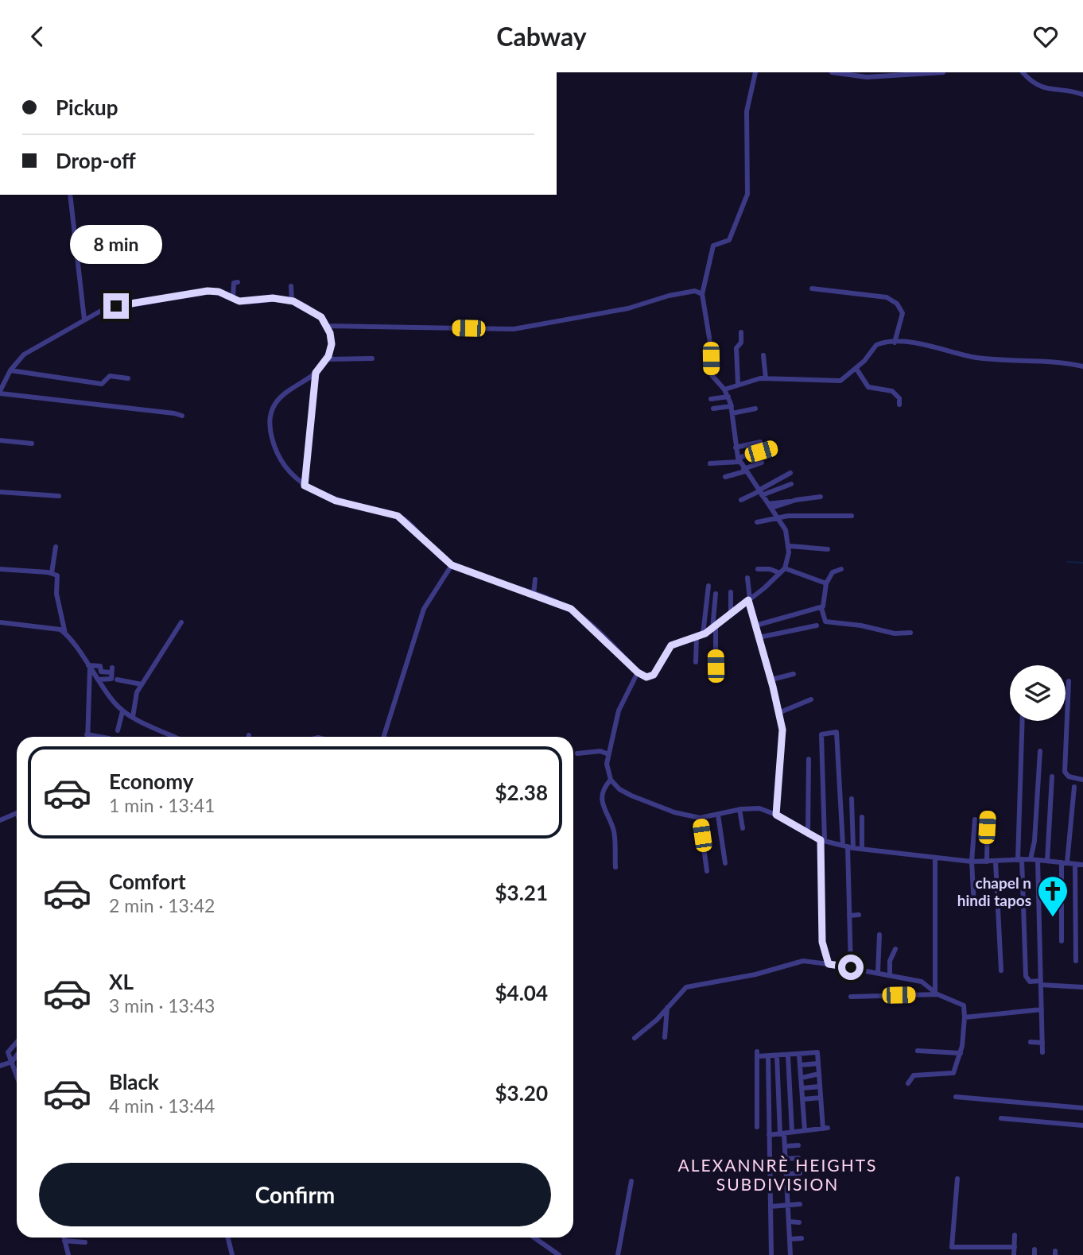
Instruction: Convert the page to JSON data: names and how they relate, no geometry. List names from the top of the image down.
{
  "districts": ["ALEXANNRÈ HEIGHTS SUBDIVISION"],
  "places": {
    "church": ["chapel n hindi tapos"]
  },
  "page": {
    "header": "Cabway",
    "banner": ["Pickup", "Drop-off"],
    "bubble": "8 min",
    "list": [
      {
        "name": "Economy",
        "note": "1 min · 13:41",
        "value": "$2.38"
      },
      {
        "name": "Comfort",
        "note": "2 min · 13:42",
        "value": "$3.21"
      },
      {
        "name": "XL",
        "note": "3 min · 13:43",
        "value": "$4.04"
      },
      {
        "name": "Black",
        "note": "4 min · 13:44",
        "value": "$3.20"
      }
    ],
    "buttons": "Confirm"
  }
}
